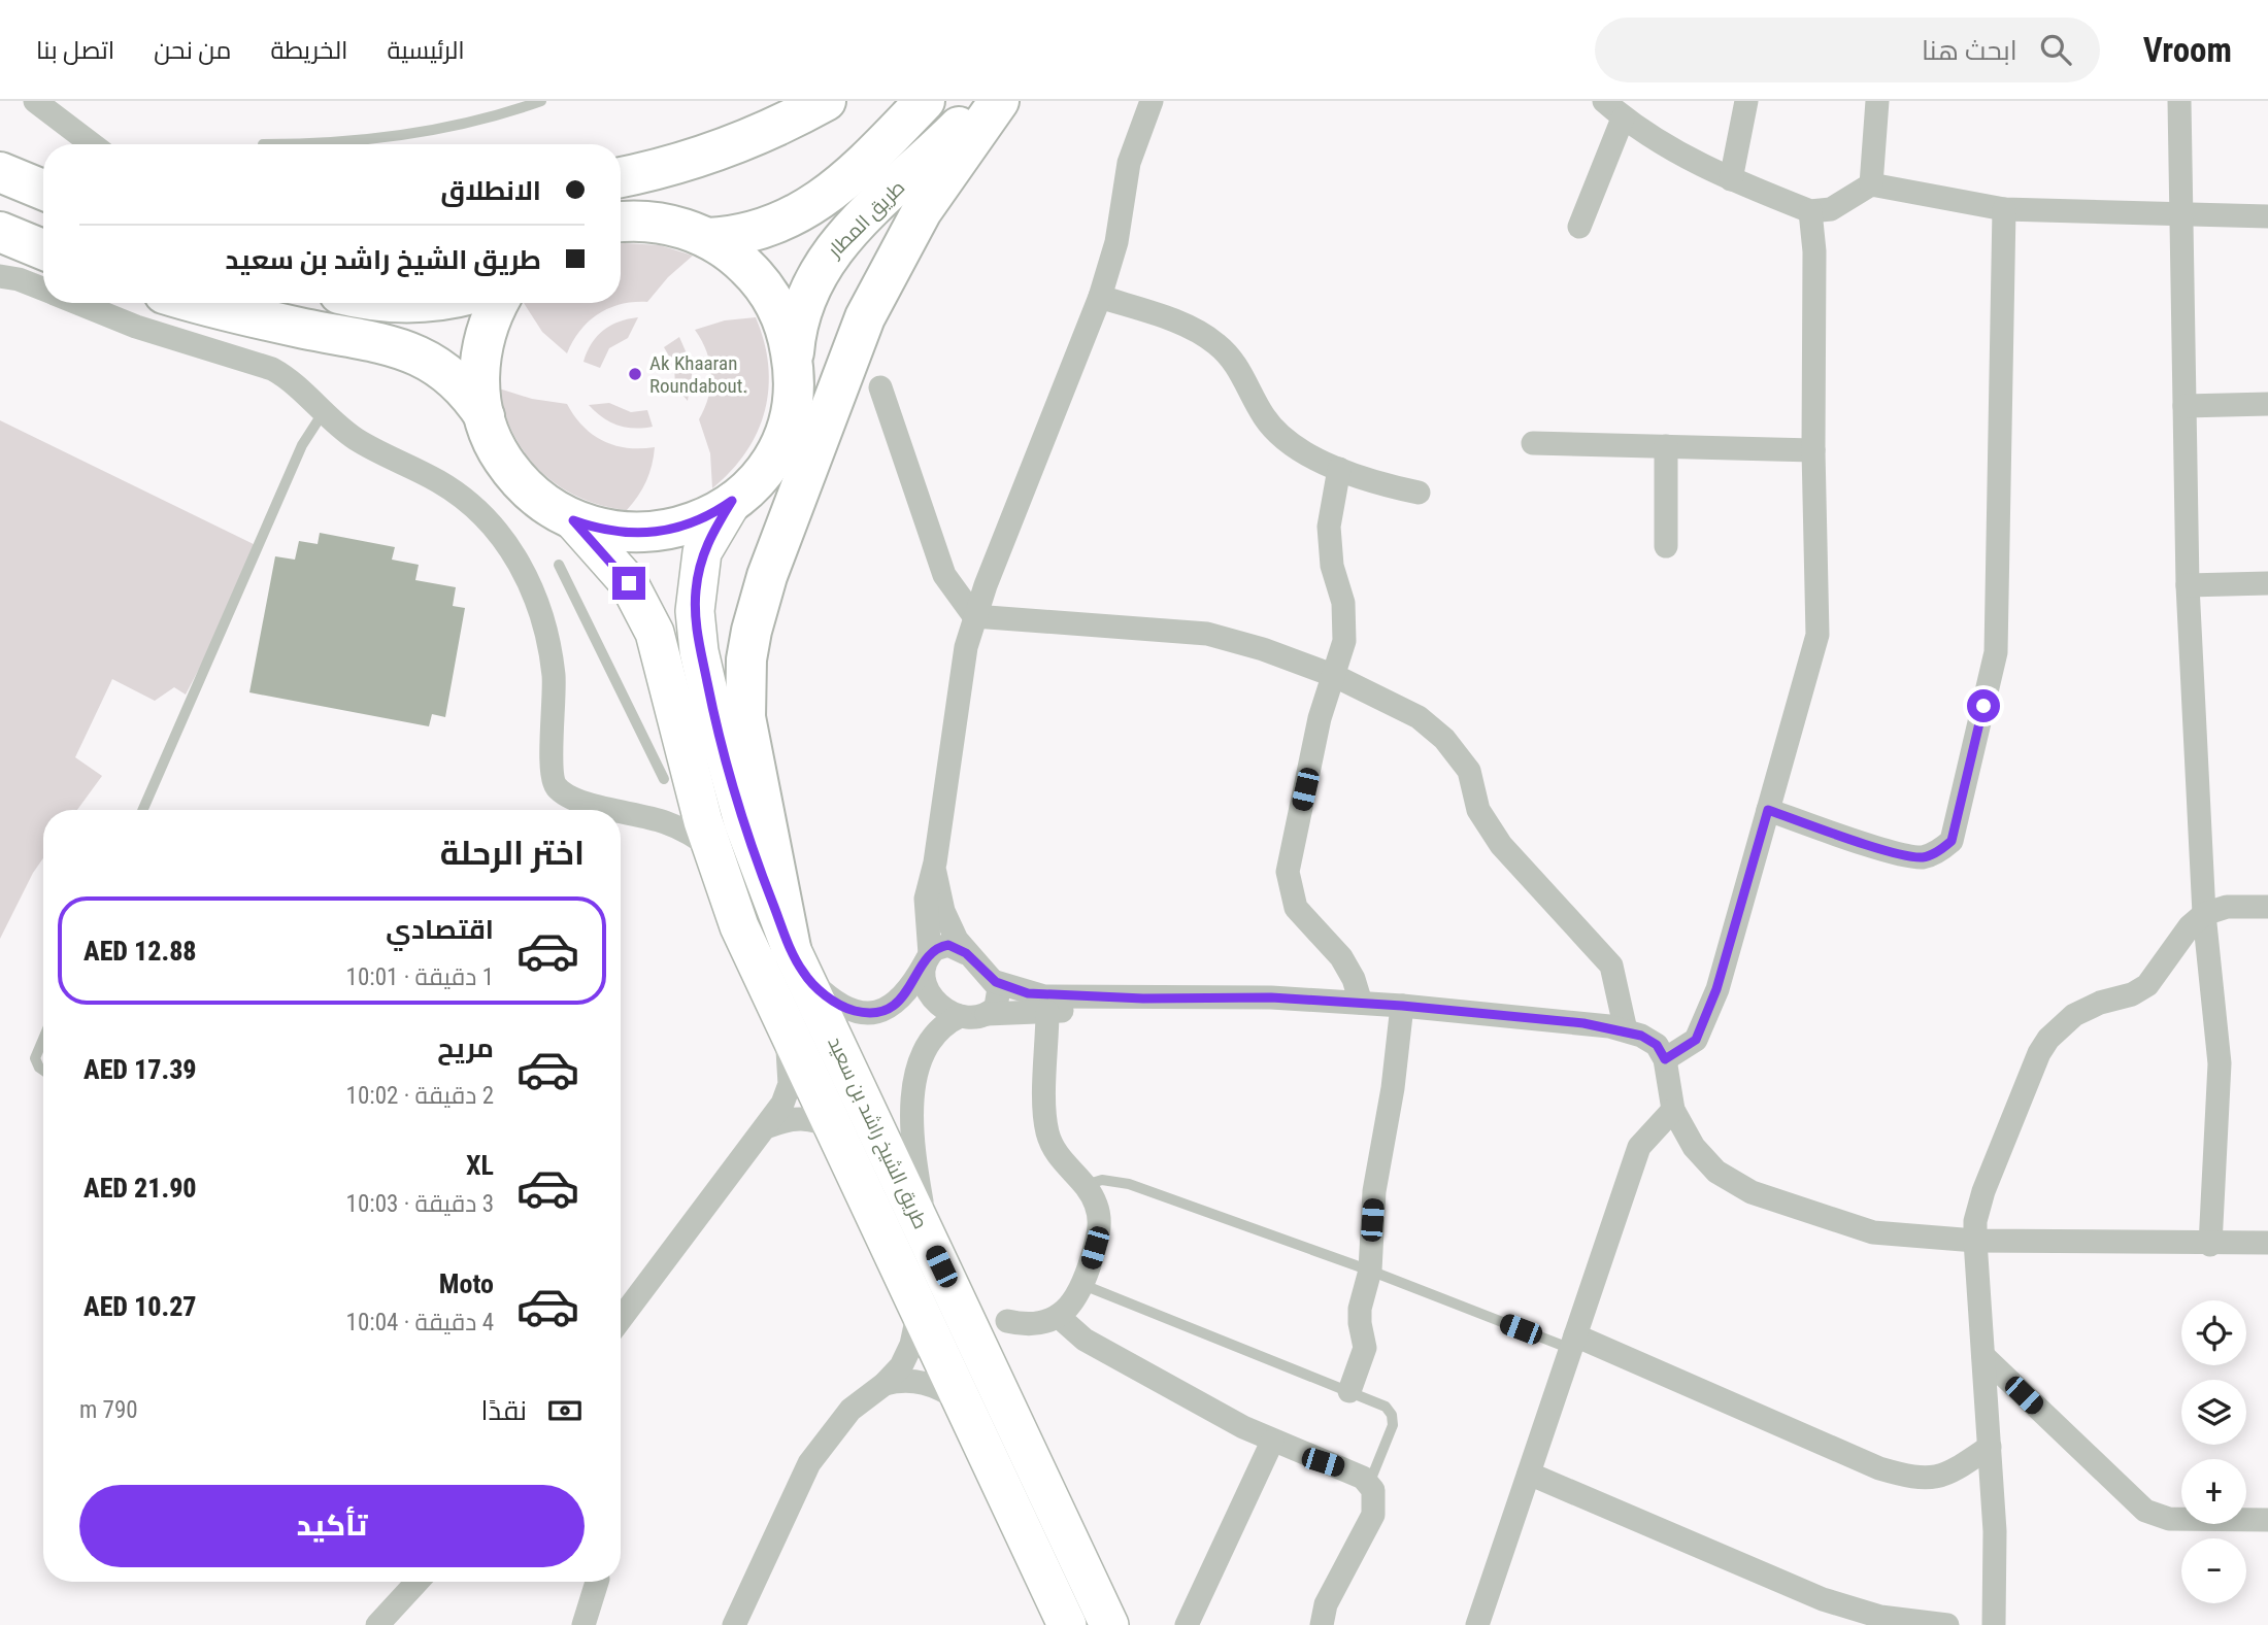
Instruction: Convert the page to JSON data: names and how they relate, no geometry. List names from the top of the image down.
{
  "streets": {
    "highway": ["طريق المطار"],
    "main road": ["طريق الشيخ راشد بن سعيد"]
  },
  "places": ["Ak Khaaran Roundabout."],
  "page": {
    "header": "Vroom",
    "search": "ابحث هنا",
    "nav": [
      "الرئيسية",
      "الخريطة",
      "من نحن",
      "اتصل بنا"
    ],
    "banner": ["الانطلاق", "طريق الشيخ راشد بن سعيد"],
    "heading": "اختر الرحلة",
    "list": [
      {
        "name": "اقتصادي",
        "note": "1 دقيقة · 10:01",
        "value": "AED 12.88"
      },
      {
        "name": "مريح",
        "note": "2 دقيقة · 10:02",
        "value": "AED 17.39"
      },
      {
        "name": "XL",
        "note": "3 دقيقة · 10:03",
        "value": "AED 21.90"
      },
      {
        "name": "Moto",
        "note": "4 دقيقة · 10:04",
        "value": "AED 10.27"
      }
    ],
    "map_buttons": ["+", "−"],
    "pay": ["نقدًا", "790 m"],
    "buttons": "تأكيد"
  }
}
